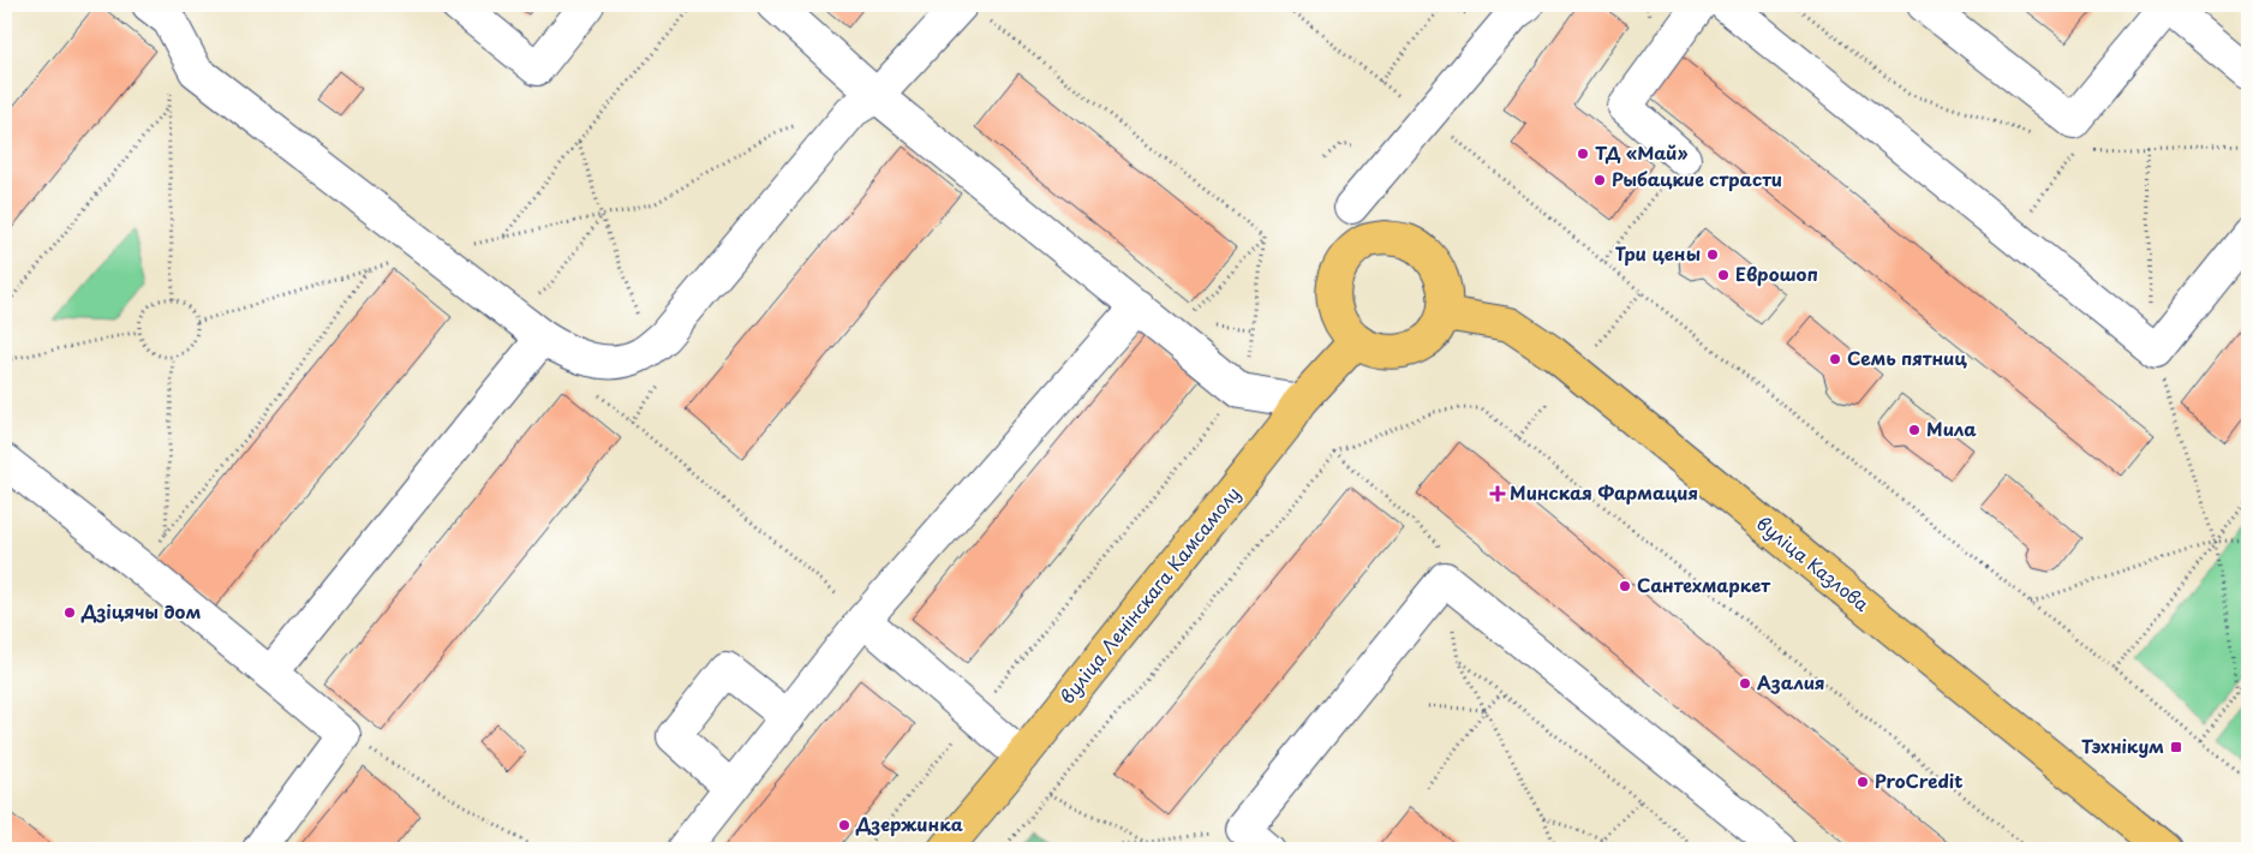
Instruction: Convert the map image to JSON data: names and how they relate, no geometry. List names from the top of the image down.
{
  "streets": {
    "main road": ["вуліца Казлова", "вуліца Ленінскага Камсамолу"]
  },
  "crossings": [
    ["вуліца Казлова", "вуліца Ленінскага Камсамолу"]
  ],
  "places": {
    "other": [
      "ТД «Май»",
      "Рыбацкие страсти",
      "Три цены",
      "Еврошоп",
      "Семь пятниц",
      "Мила",
      "Сантехмаркет",
      "Дзіцячы дом",
      "Азалия",
      "ProCredit",
      "Дзержинка"
    ],
    "health": ["Минская Фармация"],
    "transit": ["Тэхнікум"]
  }
}
